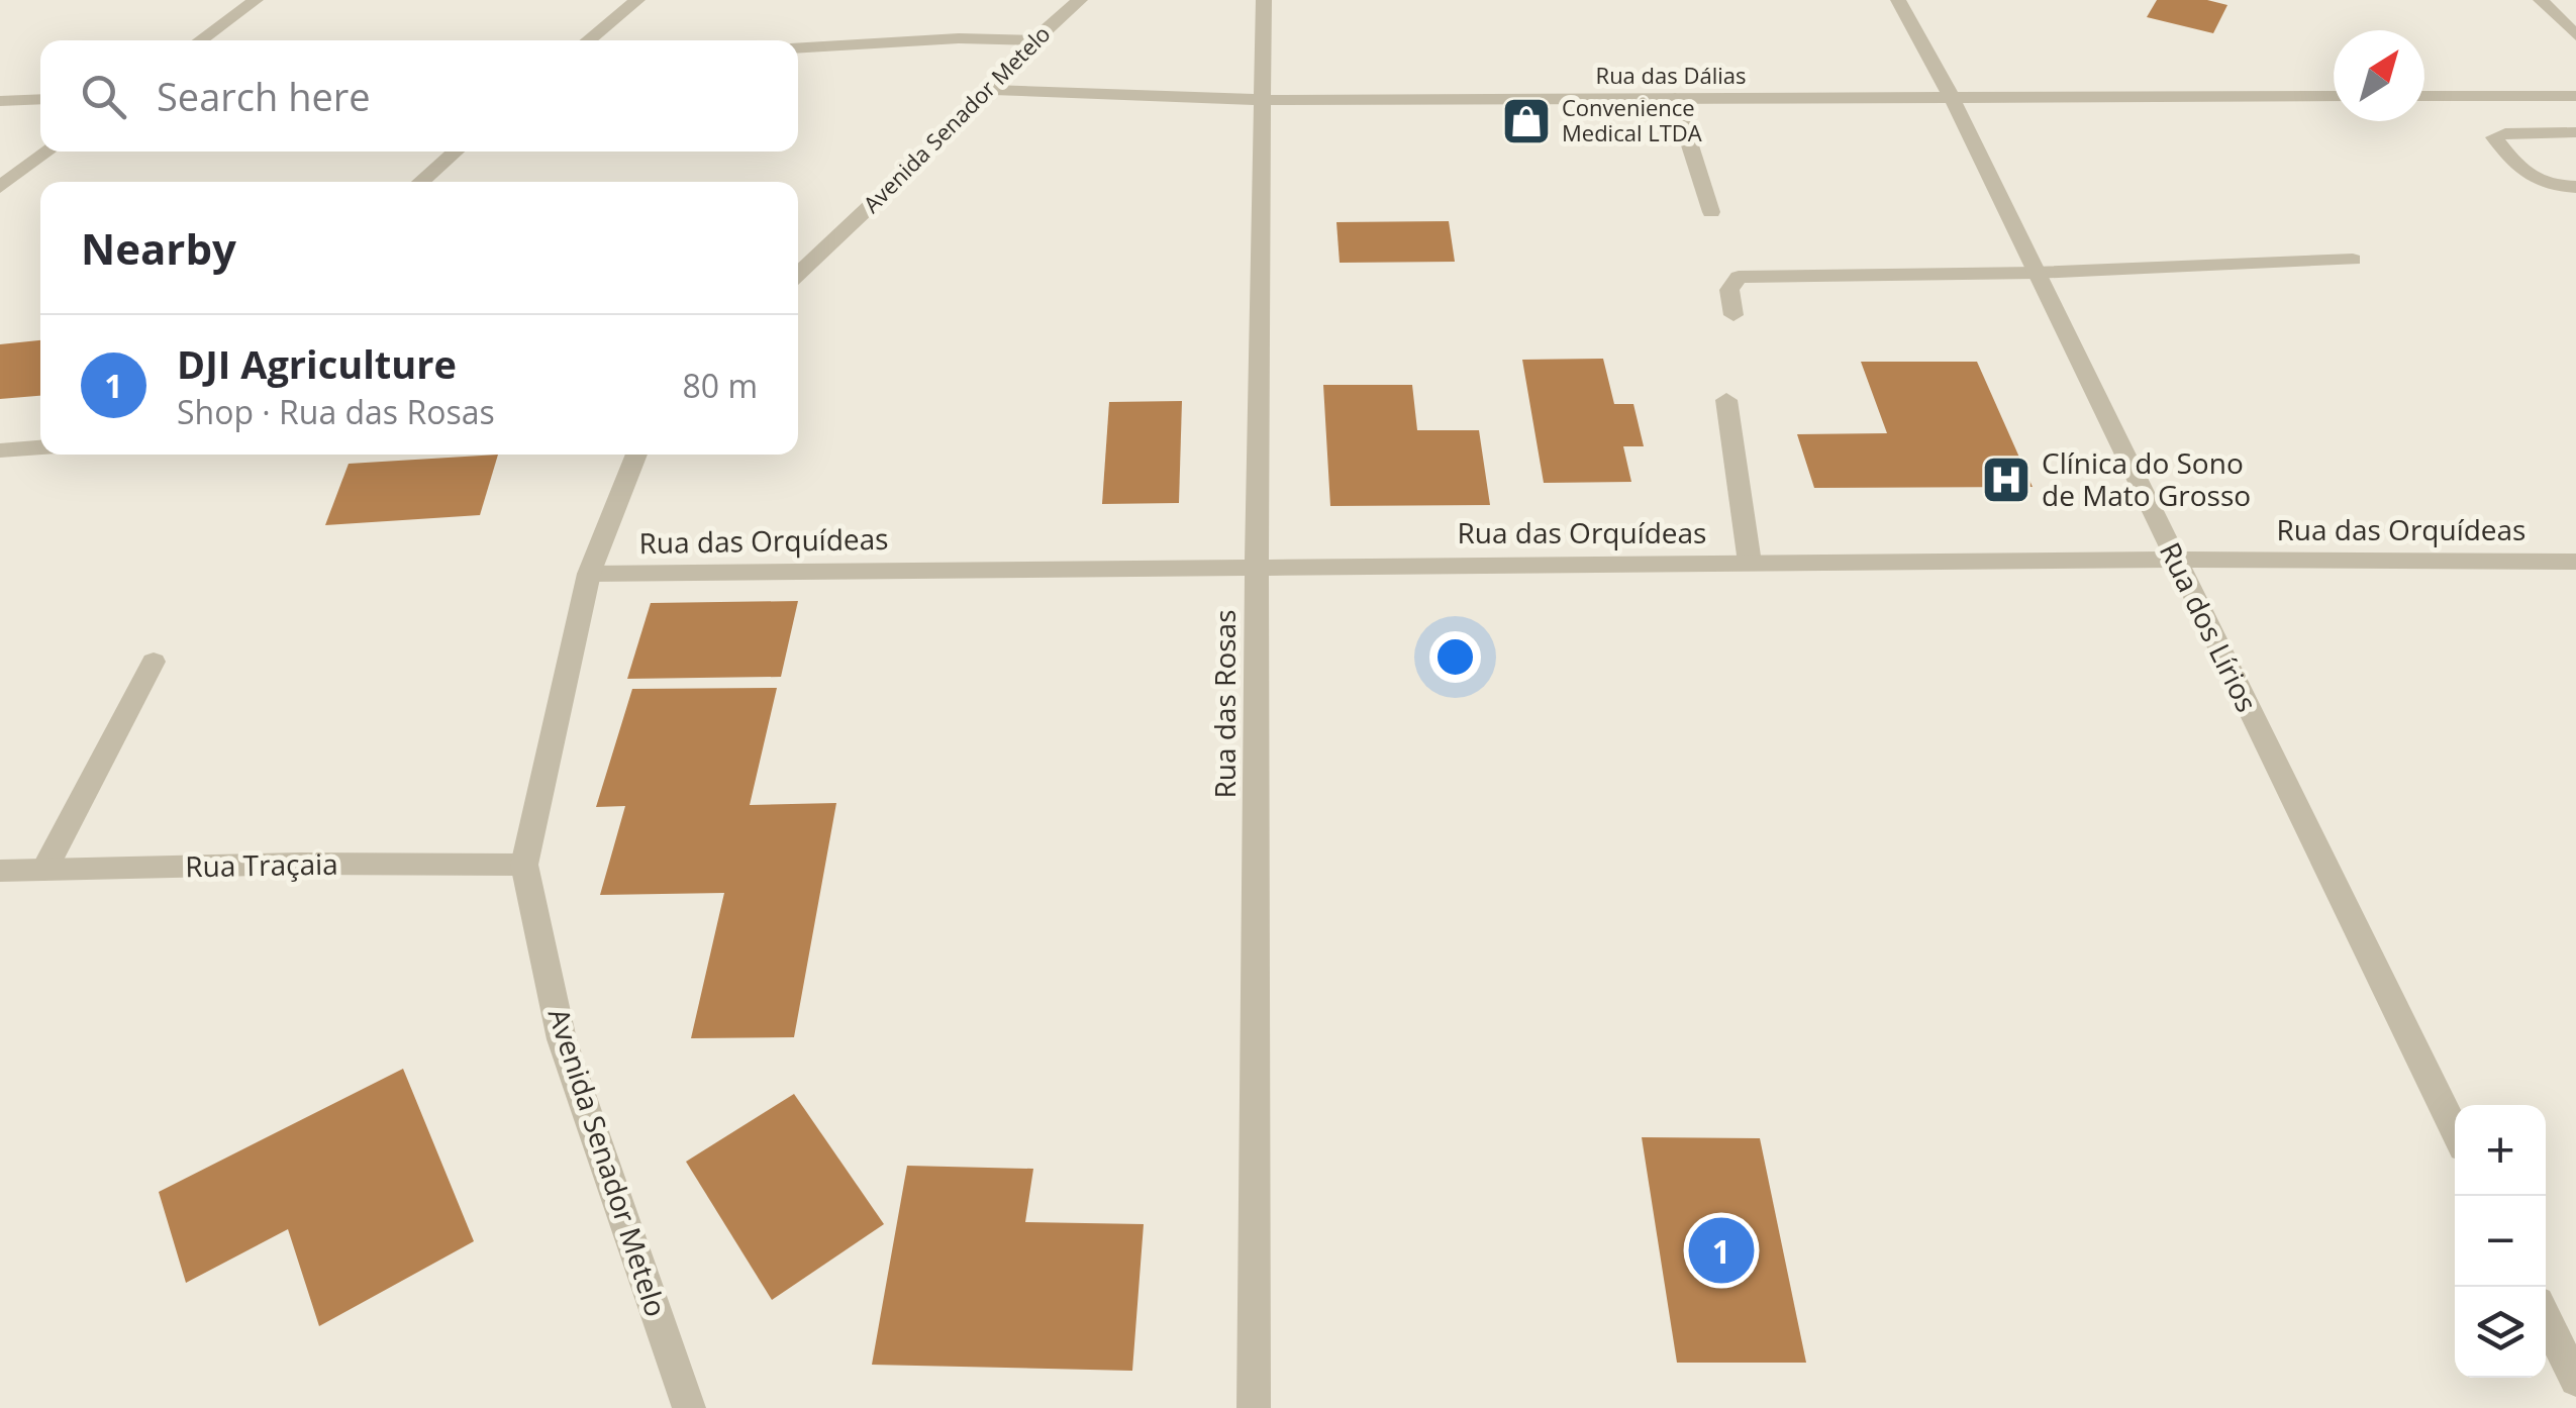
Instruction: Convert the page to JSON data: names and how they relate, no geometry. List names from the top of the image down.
{
  "streets": {
    "street": [
      "Rua das Dálias",
      "Avenida Senador Metelo",
      "Rua das Orquídeas",
      "Rua dos Lírios",
      "Rua das Rosas",
      "Rua Traçaia"
    ]
  },
  "crossings": [
    ["Rua das Dálias", "Avenida Senador Metelo"],
    ["Rua das Dálias", "Rua dos Lírios"],
    ["Rua das Dálias", "Rua das Rosas"],
    ["Avenida Senador Metelo", "Rua das Orquídeas"],
    ["Avenida Senador Metelo", "Rua Traçaia"],
    ["Rua das Orquídeas", "Rua dos Lírios"],
    ["Rua das Orquídeas", "Rua das Rosas"]
  ],
  "places": {
    "shop": ["Convenience Medical LTDA"],
    "hospital": ["Clínica do Sono de Mato Grosso"]
  },
  "north": "top right",
  "page": {
    "search": "Search here",
    "heading": "Nearby",
    "list": [
      {
        "mark": "1",
        "name": "DJI Agriculture",
        "note": "Shop · Rua das Rosas",
        "value": "80 m"
      }
    ],
    "map_buttons": ["+", "−"],
    "pins": "1"
  }
}
